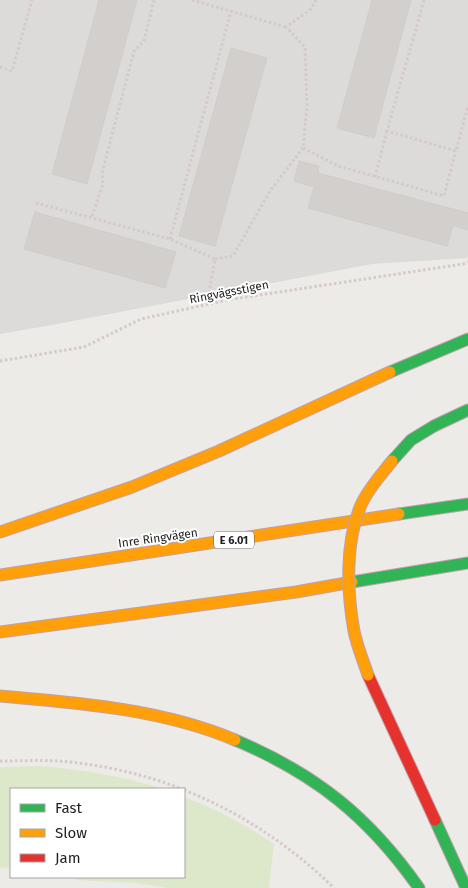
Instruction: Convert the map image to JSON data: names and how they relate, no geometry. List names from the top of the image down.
{
  "streets": {
    "highway": ["Inre Ringvägen", "E 6.01"],
    "path": ["Ringvägsstigen"]
  },
  "legend": ["Fast", "Slow", "Jam"]
}
